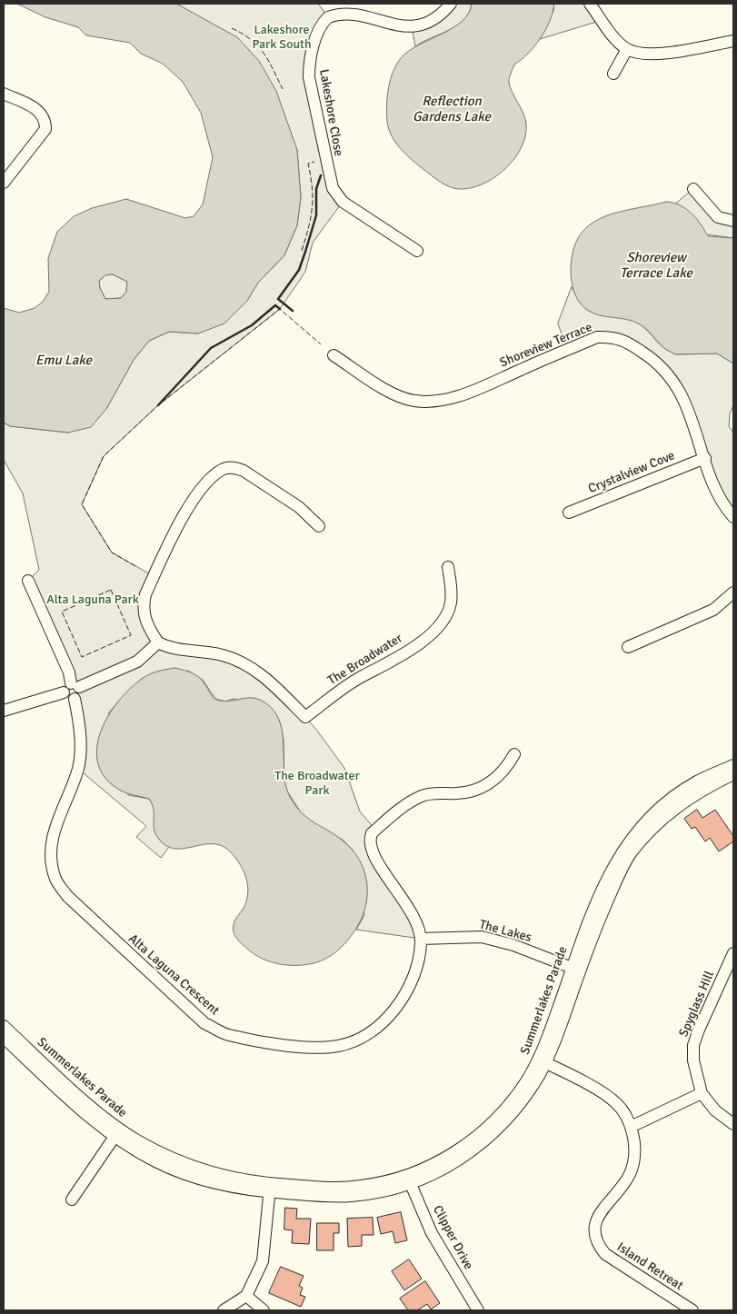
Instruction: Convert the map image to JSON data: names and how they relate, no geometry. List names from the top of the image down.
{
  "streets": {
    "street": [
      "Lakeshore Close",
      "Shoreview Terrace",
      "Crystalview Cove",
      "The Broadwater",
      "The Lakes",
      "Alta Laguna Crescent",
      "Summerlakes Parade",
      "Spyglass Hill",
      "Clipper Drive",
      "Island Retreat"
    ]
  },
  "crossings": [
    ["Shoreview Terrace", "Crystalview Cove"],
    ["The Lakes", "Alta Laguna Crescent"],
    ["The Lakes", "Summerlakes Parade"],
    ["Summerlakes Parade", "Clipper Drive"],
    ["Summerlakes Parade", "Island Retreat"]
  ],
  "water": ["Reflection Gardens Lake", "Shoreview Terrace Lake", "Emu Lake"],
  "parks": ["Lakeshore Park South", "Alta Laguna Park", "The Broadwater Park"]
}
